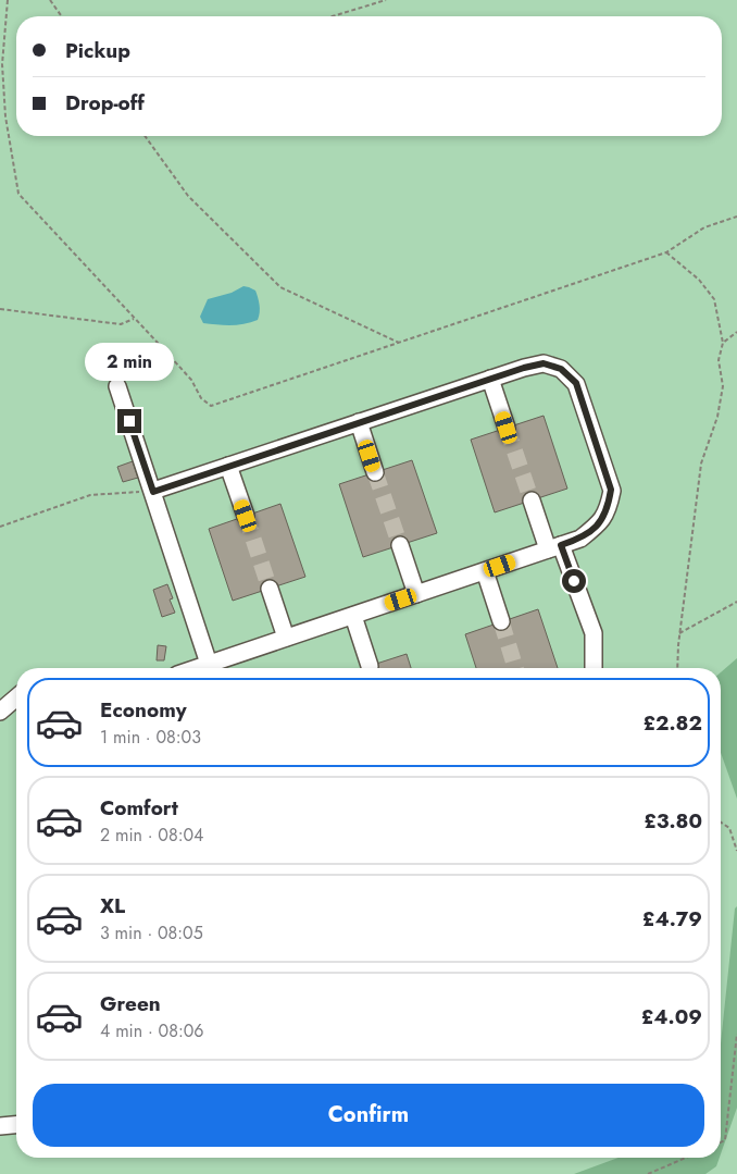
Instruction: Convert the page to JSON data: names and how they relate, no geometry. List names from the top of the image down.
{
  "page": {
    "banner": ["Pickup", "Drop-off"],
    "bubble": "2 min",
    "list": [
      {
        "name": "Economy",
        "note": "1 min · 08:03",
        "value": "£2.82"
      },
      {
        "name": "Comfort",
        "note": "2 min · 08:04",
        "value": "£3.80"
      },
      {
        "name": "XL",
        "note": "3 min · 08:05",
        "value": "£4.79"
      },
      {
        "name": "Green",
        "note": "4 min · 08:06",
        "value": "£4.09"
      }
    ],
    "buttons": "Confirm"
  }
}
